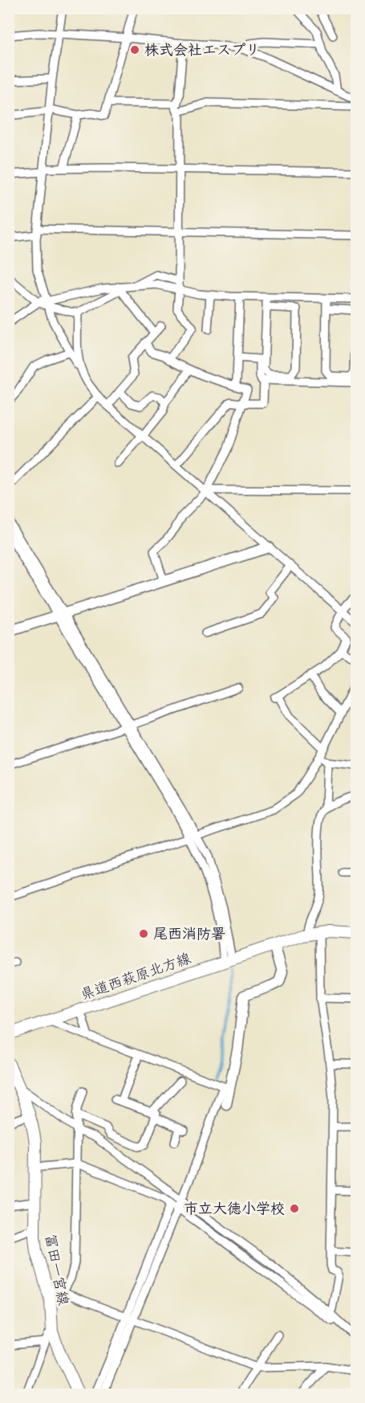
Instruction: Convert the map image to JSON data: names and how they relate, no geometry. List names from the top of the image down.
{
  "streets": {
    "main road": ["県道西萩原北方線", "冨田一宮線"]
  },
  "places": ["株式会社エスプリ", "尾西消防署", "市立大徳小学校"]
}
